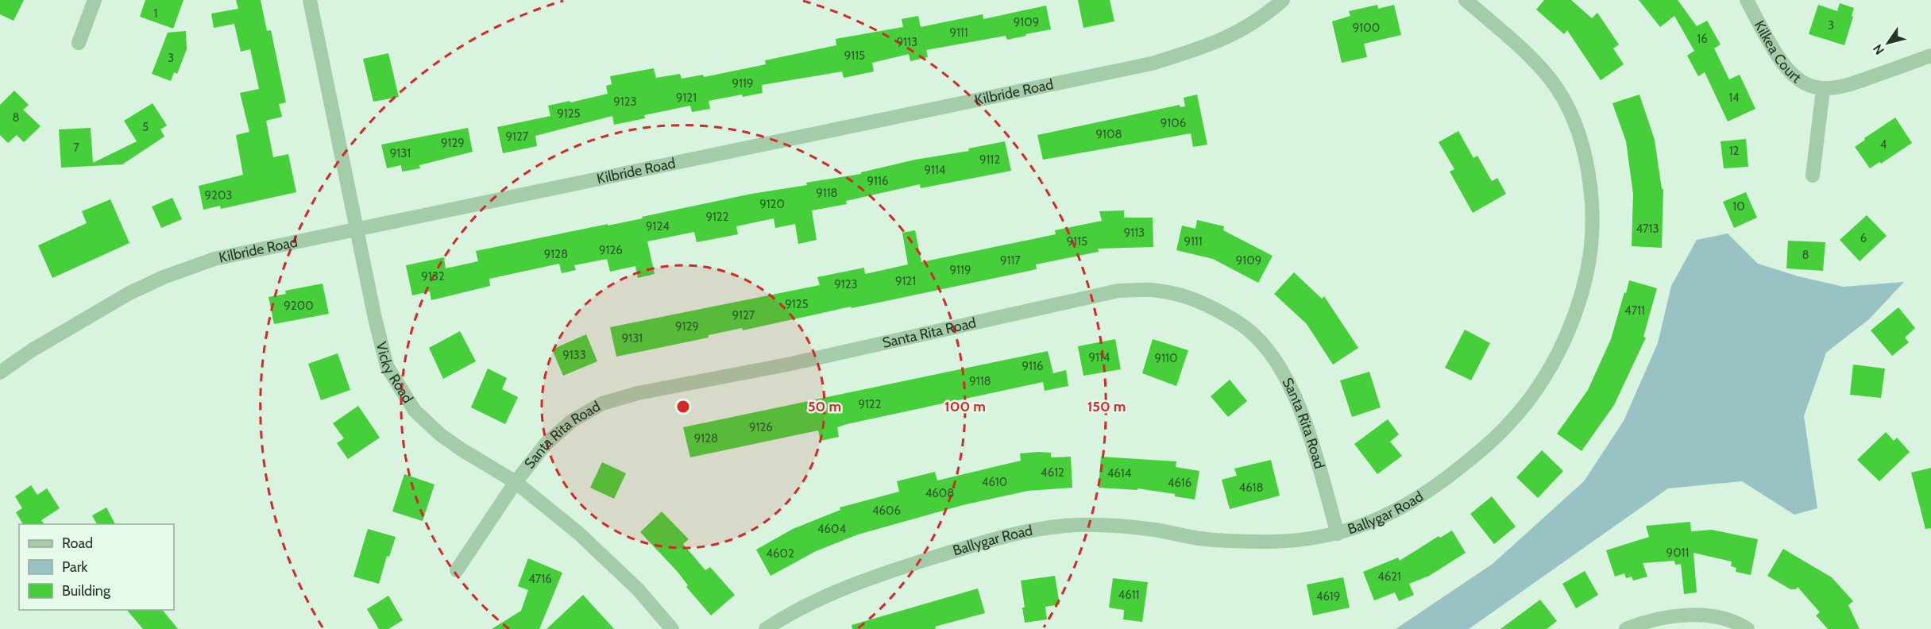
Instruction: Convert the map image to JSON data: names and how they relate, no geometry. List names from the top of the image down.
{
  "streets": {
    "street": [
      "Kilkea Court",
      "Kilbride Road",
      "Santa Rita Road",
      "Vicky Road",
      "Ballygar Road"
    ]
  },
  "crossings": [
    ["Kilbride Road", "Vicky Road"],
    ["Santa Rita Road", "Vicky Road"],
    ["Santa Rita Road", "Ballygar Road"]
  ],
  "house_numbers": [
    "1",
    "9109",
    "3",
    "9100",
    "9111",
    "16",
    "9113",
    "9115",
    "3",
    "9119",
    "9121",
    "14",
    "9123",
    "9125",
    "8",
    "9106",
    "5",
    "9108",
    "9127",
    "9129",
    "4",
    "7",
    "12",
    "9131",
    "9112",
    "9114",
    "9116",
    "9118",
    "9203",
    "9120",
    "10",
    "9122",
    "9124",
    "4713",
    "9113",
    "6",
    "9115",
    "9111",
    "9126",
    "9128",
    "8",
    "9117",
    "9109",
    "9119",
    "9132",
    "9121",
    "9123",
    "9125",
    "9200",
    "4711",
    "9127",
    "9129",
    "9131",
    "9133",
    "9114",
    "9110",
    "9116",
    "9118",
    "9122",
    "9126",
    "9128",
    "4612",
    "4614",
    "4610",
    "4616",
    "4618",
    "4608",
    "4606",
    "4604",
    "9011",
    "4602",
    "4621",
    "4716",
    "4611",
    "4619"
  ],
  "legend": ["Road", "Park", "Building"],
  "north": "bottom left",
  "rings": ["50 m", "100 m", "150 m"]
}
